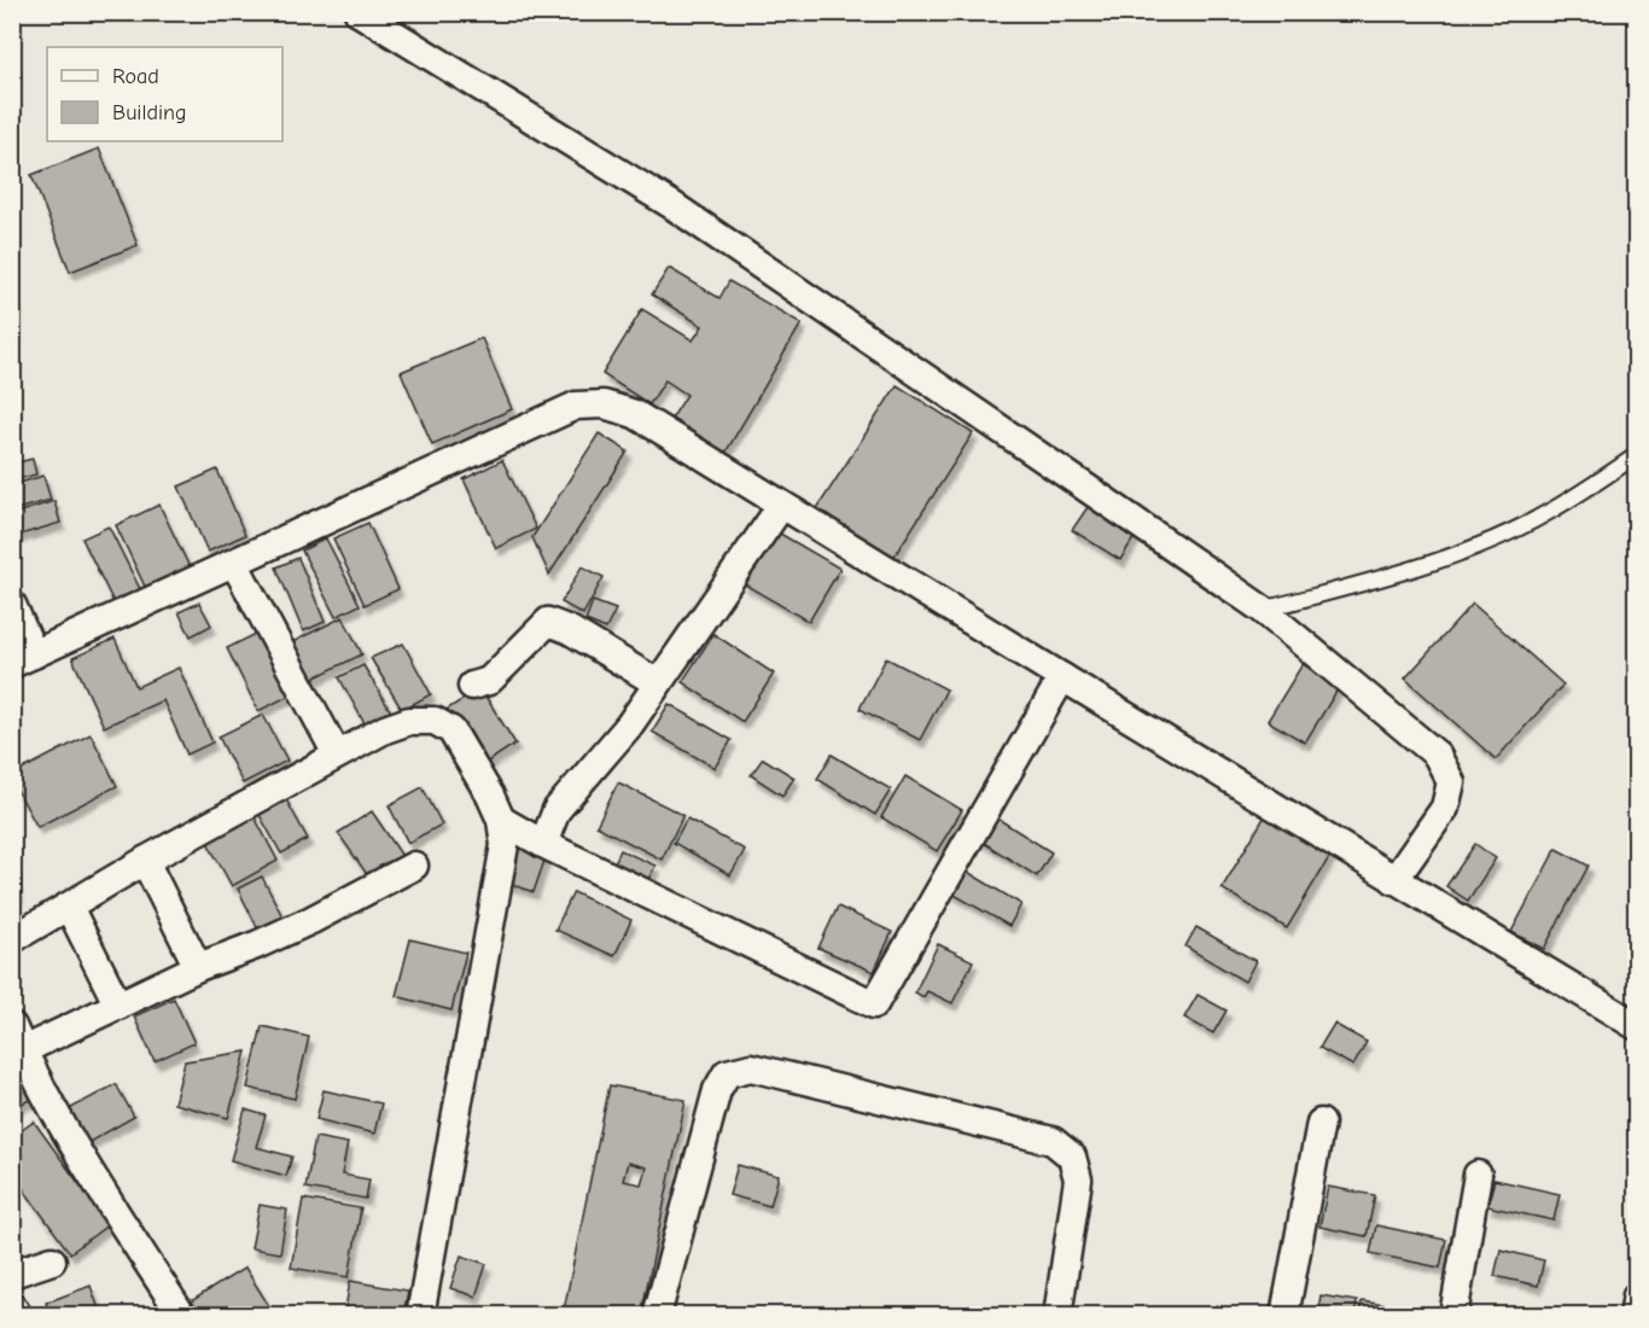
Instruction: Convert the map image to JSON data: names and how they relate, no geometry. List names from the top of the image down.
{
  "legend": ["Road", "Building"]
}
